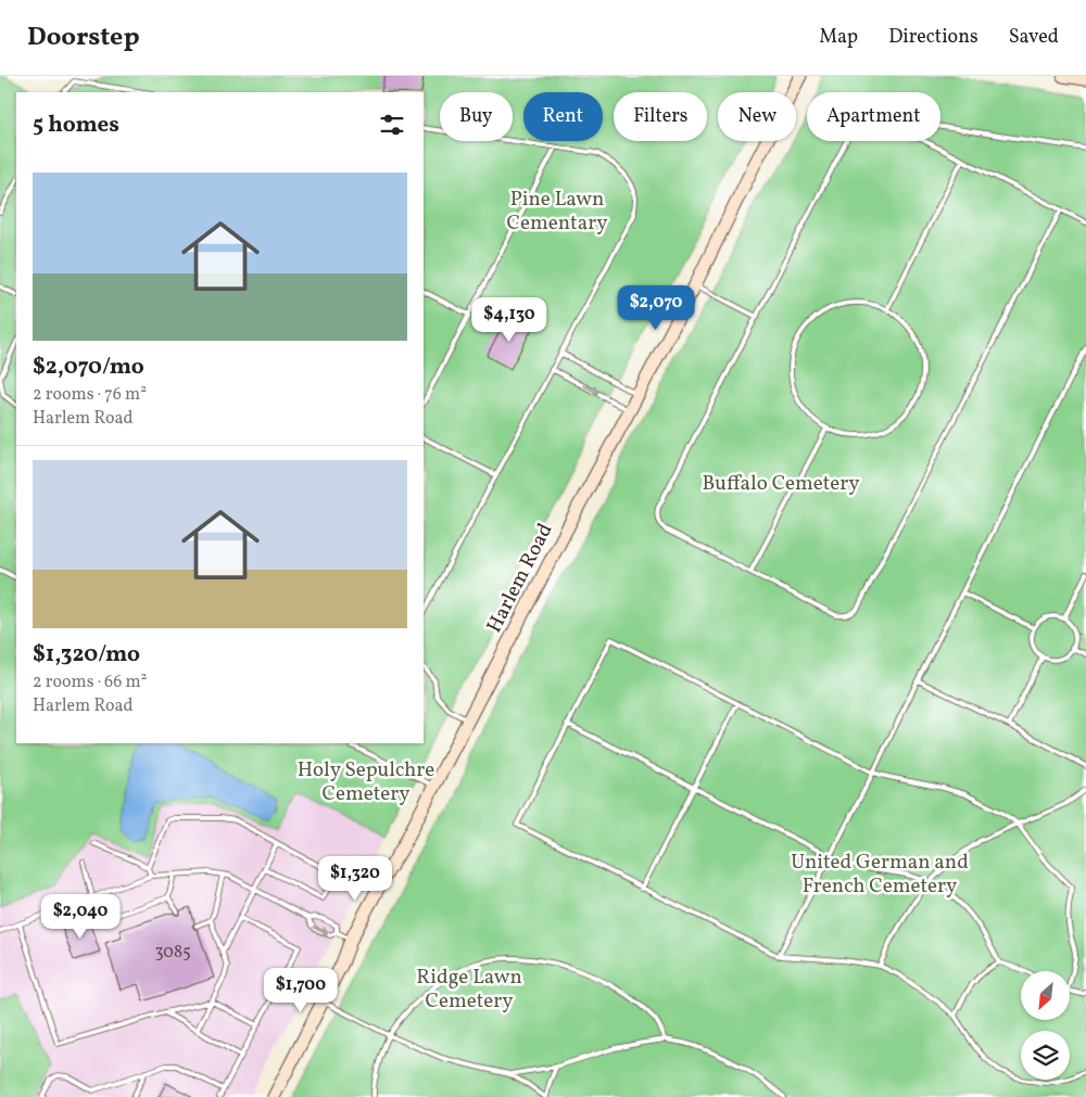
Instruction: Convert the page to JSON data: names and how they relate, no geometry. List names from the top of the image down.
{
  "streets": {
    "main road": ["Harlem Road"]
  },
  "parks": [
    "Pine Lawn Cementary",
    "Buffalo Cemetery",
    "Holy Sepulchre Cemetery",
    "United German and French Cemetery",
    "Ridge Lawn Cemetery"
  ],
  "house_numbers": ["3085"],
  "north": "bottom left",
  "page": {
    "header": "Doorstep",
    "nav": ["Map", "Directions", "Saved"],
    "chip": [
      "Buy",
      "Rent",
      "Filters",
      "New",
      "Apartment"
    ],
    "heading": "5 homes",
    "list": [
      {
        "name": "$2,070/mo",
        "note": "2 rooms · 76 m² · Harlem Road"
      },
      {
        "name": "$1,320/mo",
        "note": "2 rooms · 66 m² · Harlem Road"
      }
    ],
    "price": [
      "$2,070",
      "$4,130",
      "$1,320",
      "$2,040",
      "$1,700"
    ]
  }
}
